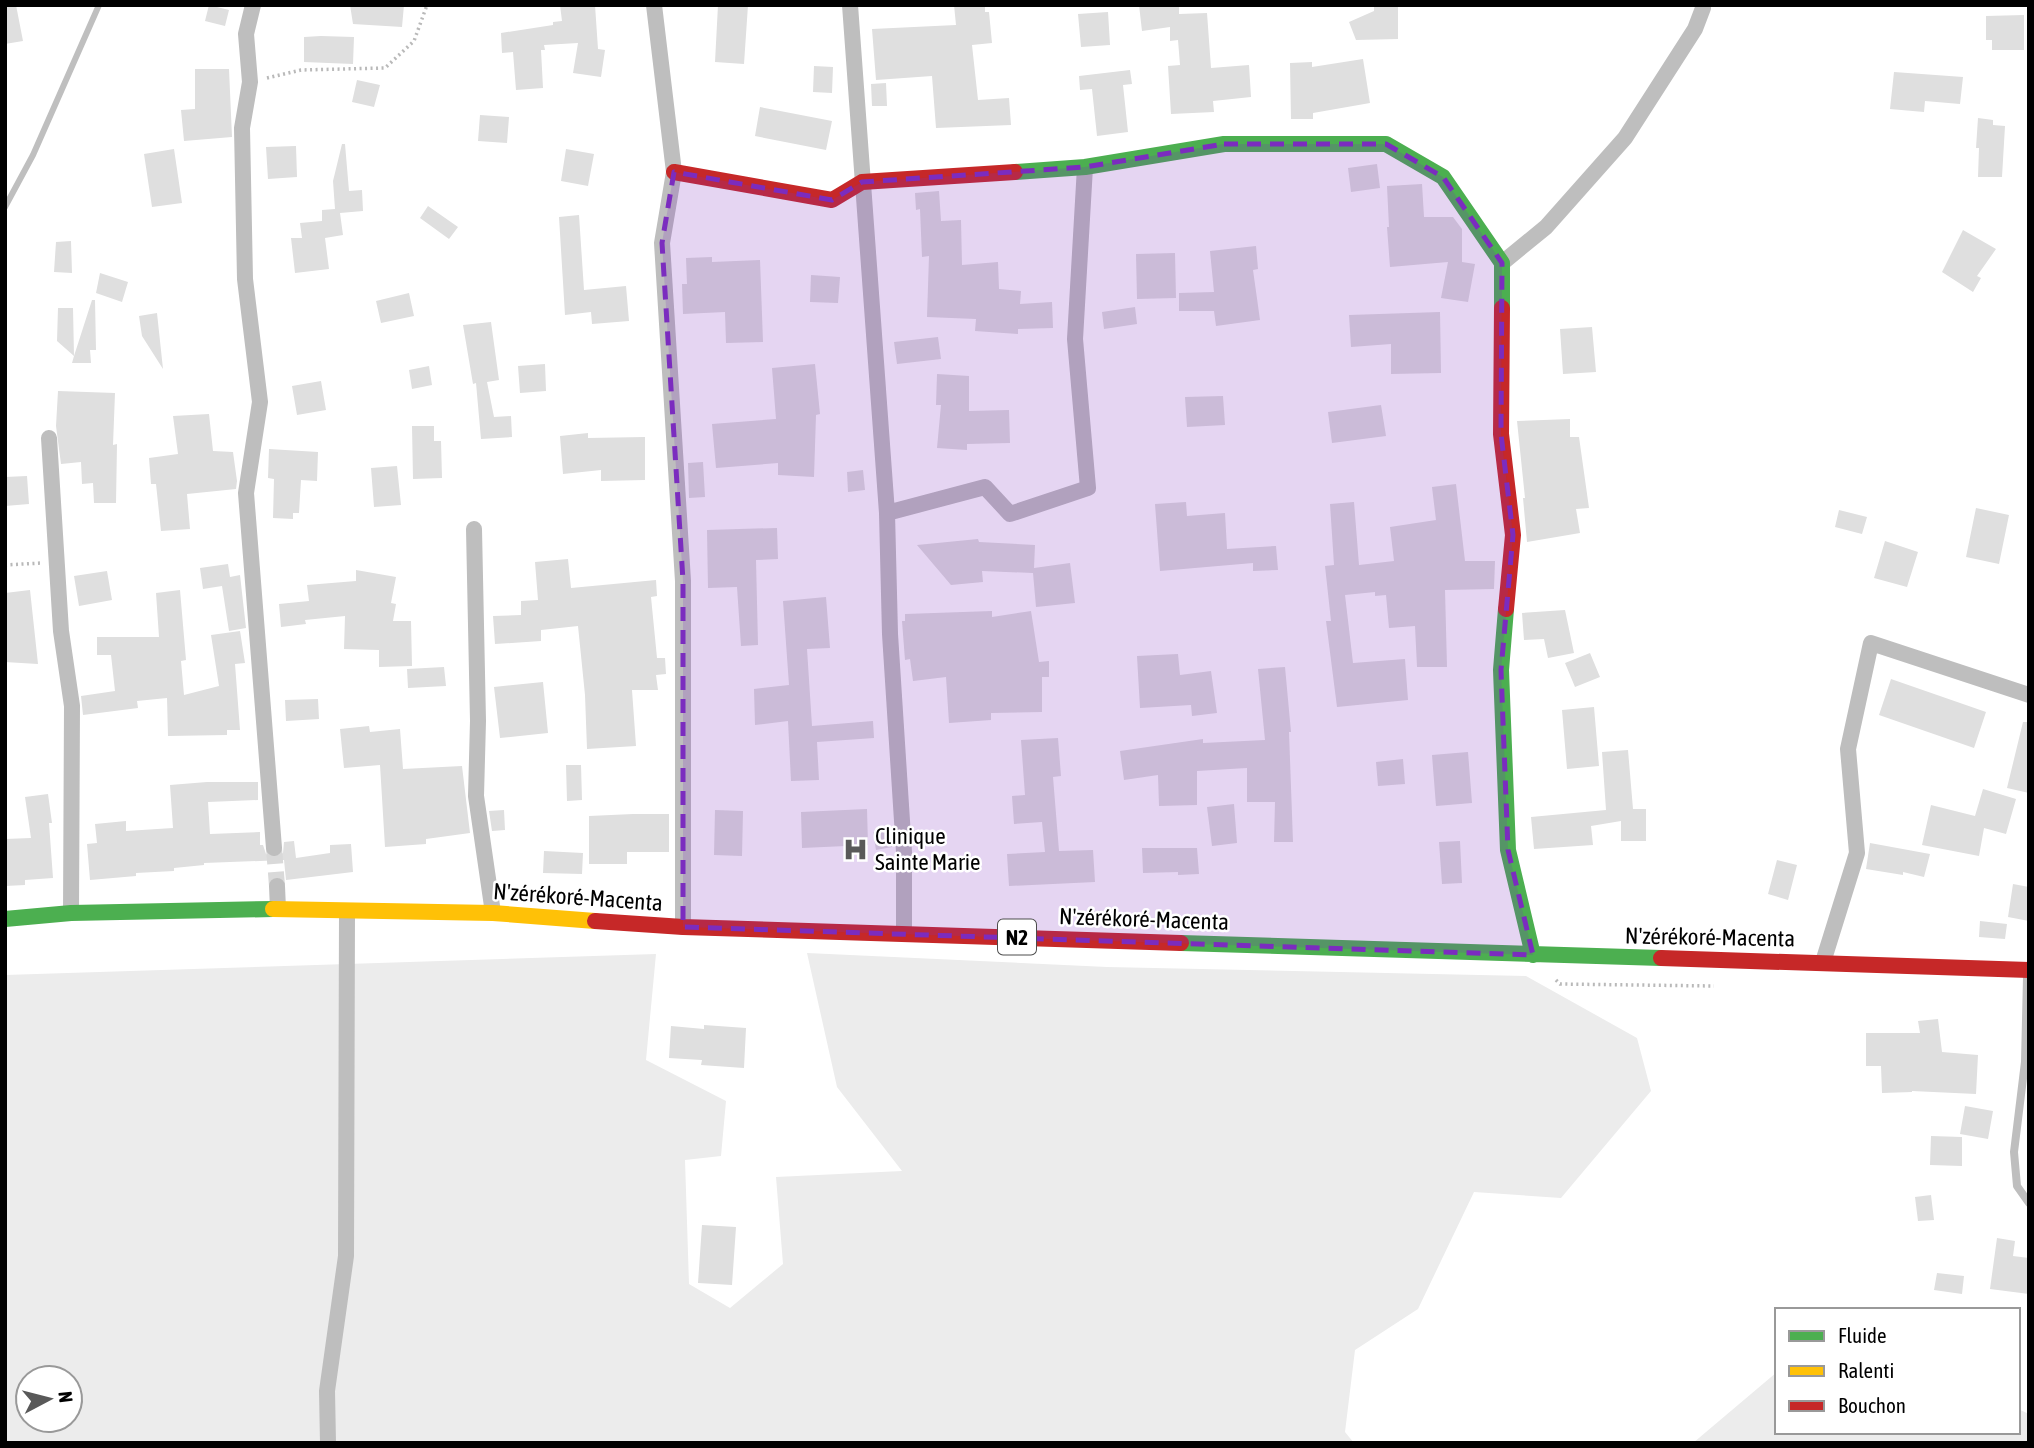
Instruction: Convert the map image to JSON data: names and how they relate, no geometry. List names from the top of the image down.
{
  "streets": {
    "main road": ["N'zérékoré-Macenta", "N2"]
  },
  "places": {
    "hospital": ["Clinique Sainte Marie"]
  },
  "legend": ["Fluide", "Ralenti", "Bouchon"],
  "north": "right"
}
